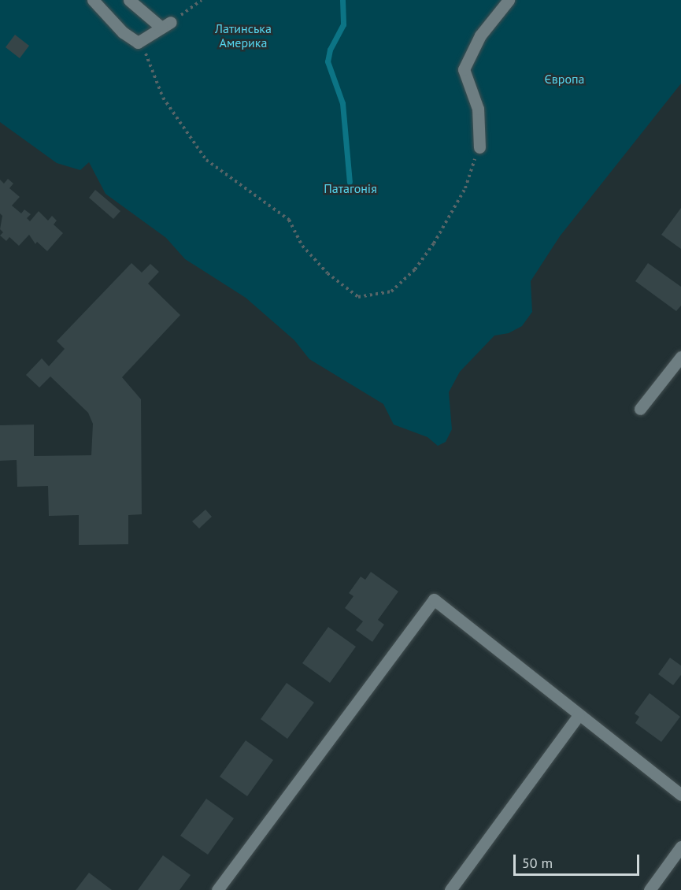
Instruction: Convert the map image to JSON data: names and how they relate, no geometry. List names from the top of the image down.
{
  "parks": ["Латинська Америка", "Європа", "Патагонія"],
  "scale_bar": "50 m"
}
